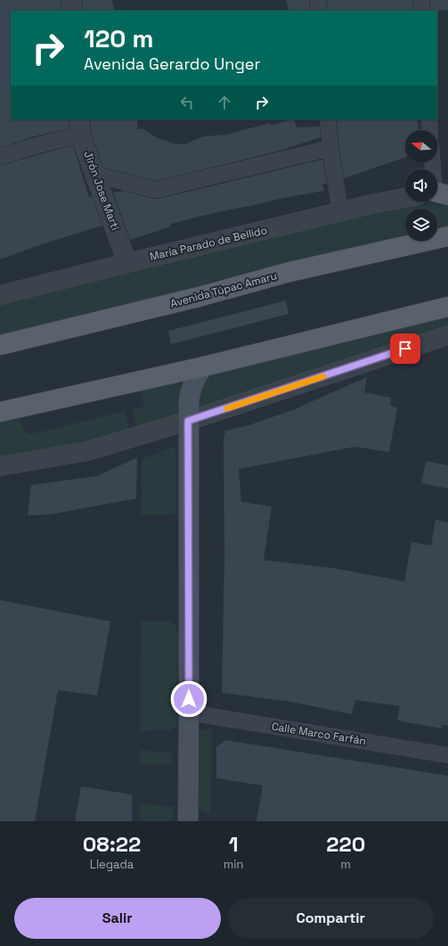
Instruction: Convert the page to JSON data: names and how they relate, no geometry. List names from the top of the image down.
{
  "streets": {
    "main road": ["Avenida Túpac Amaru"],
    "street": ["Jirón Jose Marti", "María Parado de Bellido", "Calle Marco Farfán"]
  },
  "crossings": [
    ["Jirón Jose Marti", "María Parado de Bellido"]
  ],
  "north": "left",
  "page": {
    "turn": ["120 m", "Avenida Gerardo Unger"],
    "eta": [
      "08:22",
      "Llegada",
      "1",
      "min",
      "220",
      "m"
    ],
    "buttons": ["Salir", "Compartir"]
  }
}
